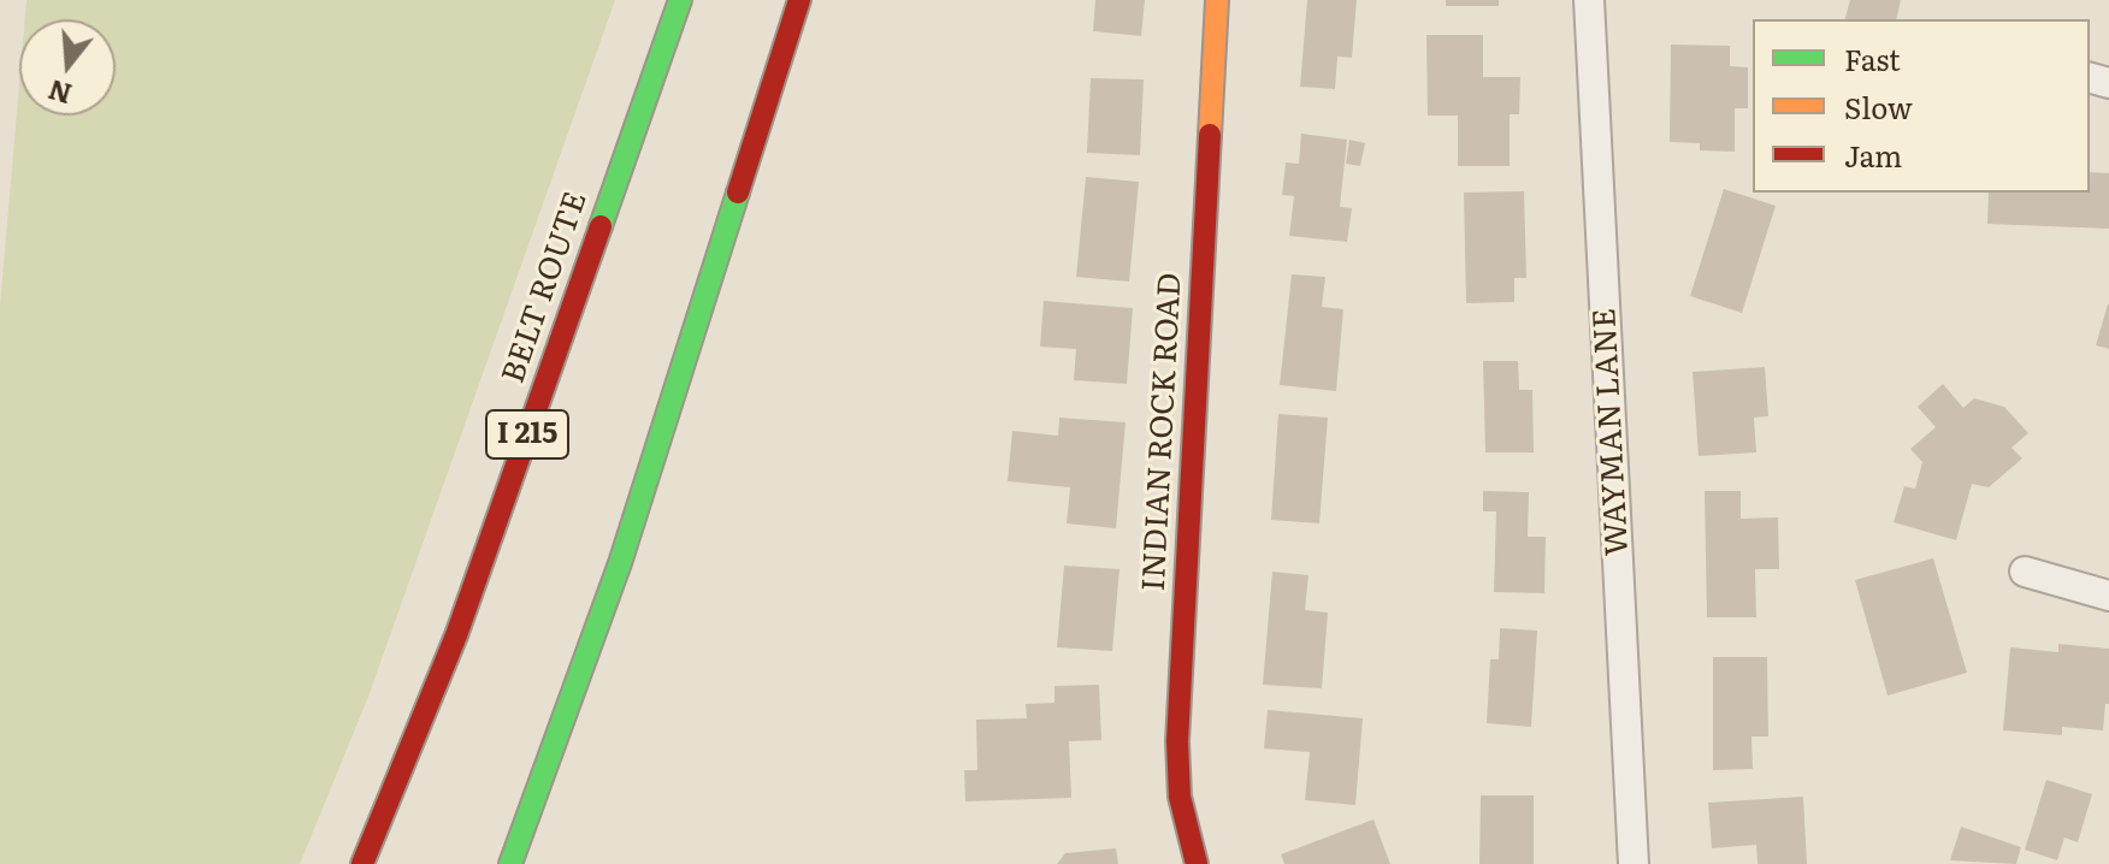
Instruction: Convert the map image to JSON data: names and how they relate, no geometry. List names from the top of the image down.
{
  "streets": {
    "main road": ["BELT ROUTE", "INDIAN ROCK ROAD", "I 215"],
    "street": ["WAYMAN LANE"]
  },
  "legend": ["Fast", "Slow", "Jam"],
  "north": "bottom"
}
